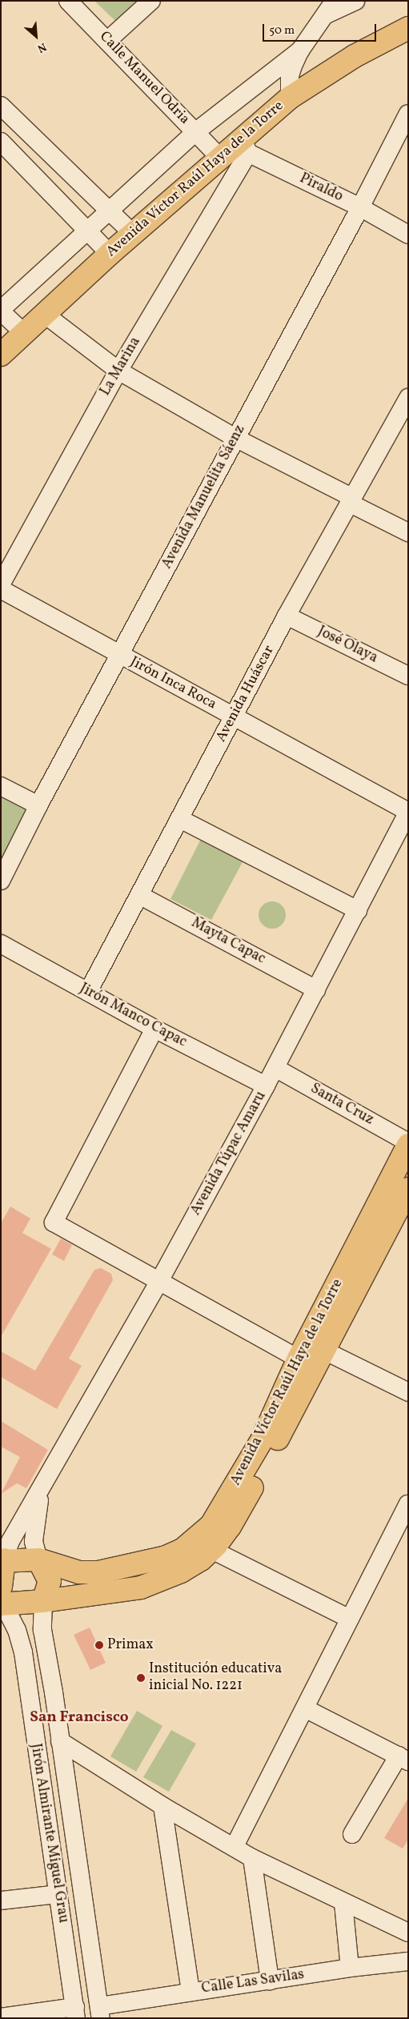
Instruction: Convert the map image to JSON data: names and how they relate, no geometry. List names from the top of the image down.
{
  "streets": {
    "main road": ["Avenida Víctor Raúl Haya de la Torre"],
    "street": [
      "Calle Manuel Odria",
      "Piraldo",
      "La Marina",
      "Avenida Manuelita Sáenz",
      "José Olaya",
      "Jirón Inca Roca",
      "Avenida Huáscar",
      "Mayta Capac",
      "Jirón Manco Capac",
      "Santa Cruz",
      "Avenida Túpac Amaru",
      "Jirón Almirante Miguel Grau",
      "Calle Las Savilas"
    ]
  },
  "crossings": [
    ["Calle Manuel Odria", "Avenida Víctor Raúl Haya de la Torre"],
    ["Avenida Víctor Raúl Haya de la Torre", "Piraldo"],
    ["Avenida Víctor Raúl Haya de la Torre", "La Marina"],
    ["Avenida Víctor Raúl Haya de la Torre", "Avenida Túpac Amaru"],
    ["Avenida Víctor Raúl Haya de la Torre", "Jirón Almirante Miguel Grau"],
    ["Piraldo", "La Marina"],
    ["Piraldo", "Avenida Manuelita Sáenz"],
    ["Avenida Manuelita Sáenz", "Jirón Inca Roca"],
    ["José Olaya", "Avenida Huáscar"],
    ["Jirón Inca Roca", "Avenida Huáscar"],
    ["Jirón Inca Roca", "Avenida Túpac Amaru"],
    ["Avenida Huáscar", "Mayta Capac"],
    ["Avenida Huáscar", "Jirón Manco Capac"],
    ["Mayta Capac", "Avenida Túpac Amaru"],
    ["Jirón Manco Capac", "Avenida Túpac Amaru"],
    ["Santa Cruz", "Avenida Túpac Amaru"],
    ["Jirón Almirante Miguel Grau", "Calle Las Savilas"]
  ],
  "districts": ["San Francisco"],
  "places": ["Primax", "Institución educativa inicial No. 1221"],
  "scale_bar": "50 m",
  "north": "bottom right"
}
